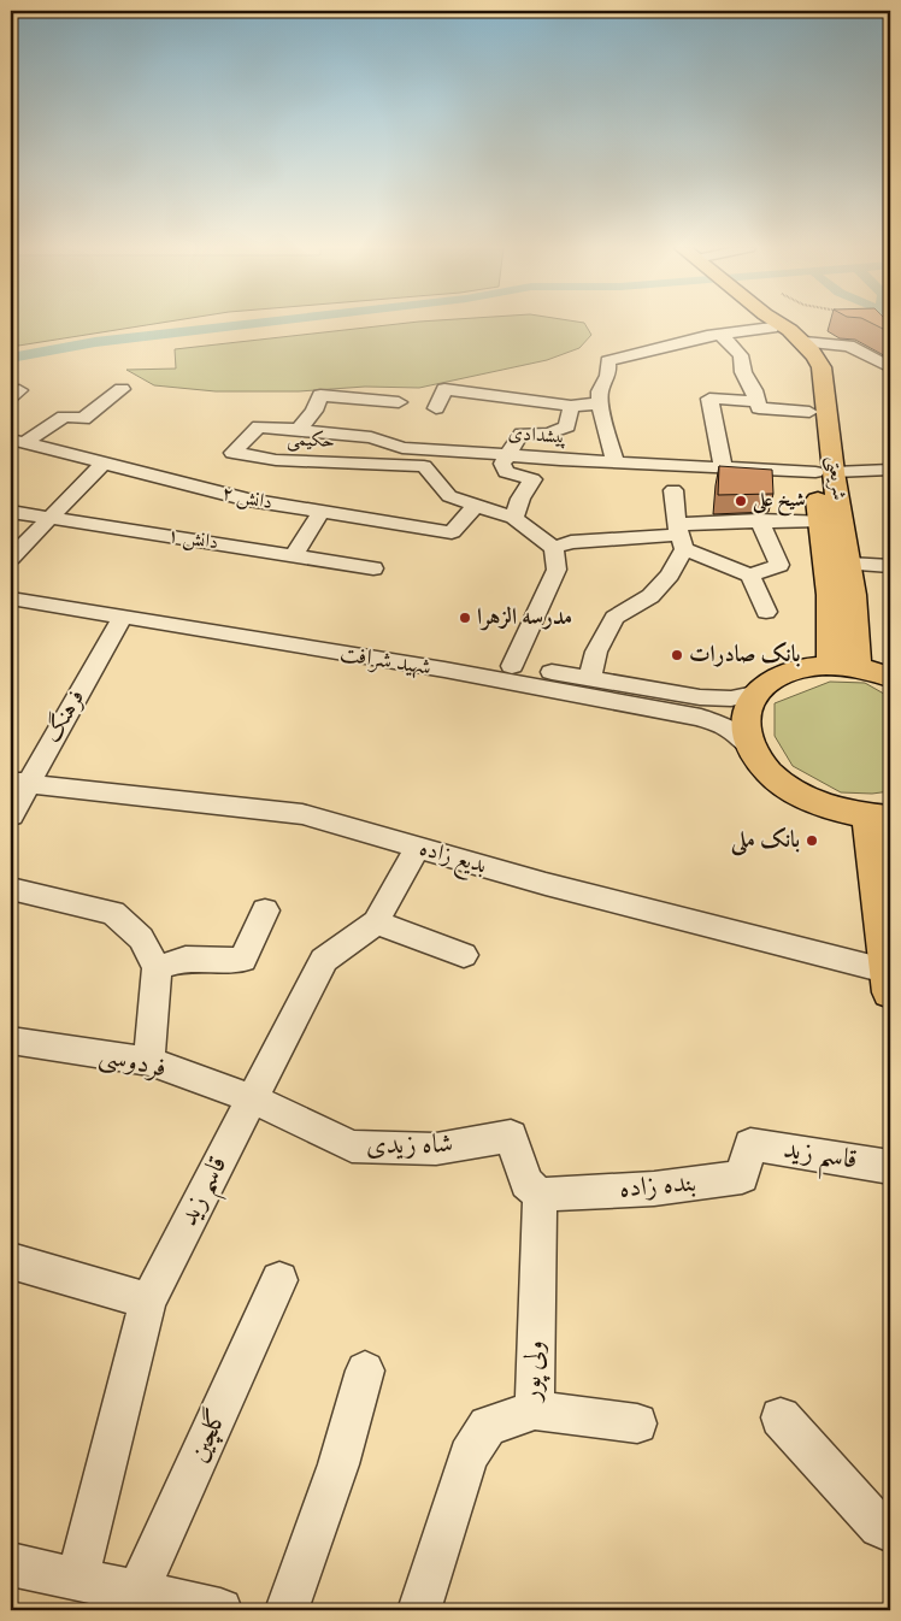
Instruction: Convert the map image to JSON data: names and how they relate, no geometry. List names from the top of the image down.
{
  "streets": {
    "main road": ["شریعتی"],
    "street": [
      "پیشدادی",
      "حکیمی",
      "دانش ۲",
      "دانش ۱",
      "شهید شرافت",
      "فرهنگ",
      "بدیع زاده",
      "فردوسی",
      "شاه زیدی",
      "قاسم زید",
      "بنده زاده",
      "ولی پور",
      "گلچین"
    ]
  },
  "crossings": [
    ["پیشدادی", "حکیمی"],
    ["پیشدادی", "شریعتی"],
    ["شهید شرافت", "فرهنگ"],
    ["فرهنگ", "بدیع زاده"],
    ["بدیع زاده", "قاسم زید"],
    ["فردوسی", "شاه زیدی"],
    ["فردوسی", "قاسم زید"],
    ["شاه زیدی", "قاسم زید"],
    ["شاه زیدی", "بنده زاده"],
    ["شاه زیدی", "ولی پور"],
    ["قاسم زید", "بنده زاده"],
    ["بنده زاده", "ولی پور"]
  ],
  "places": [
    "شیخ علی",
    "مدرسه الزهرا",
    "بانک صادرات",
    "بانک ملی"
  ]
}
